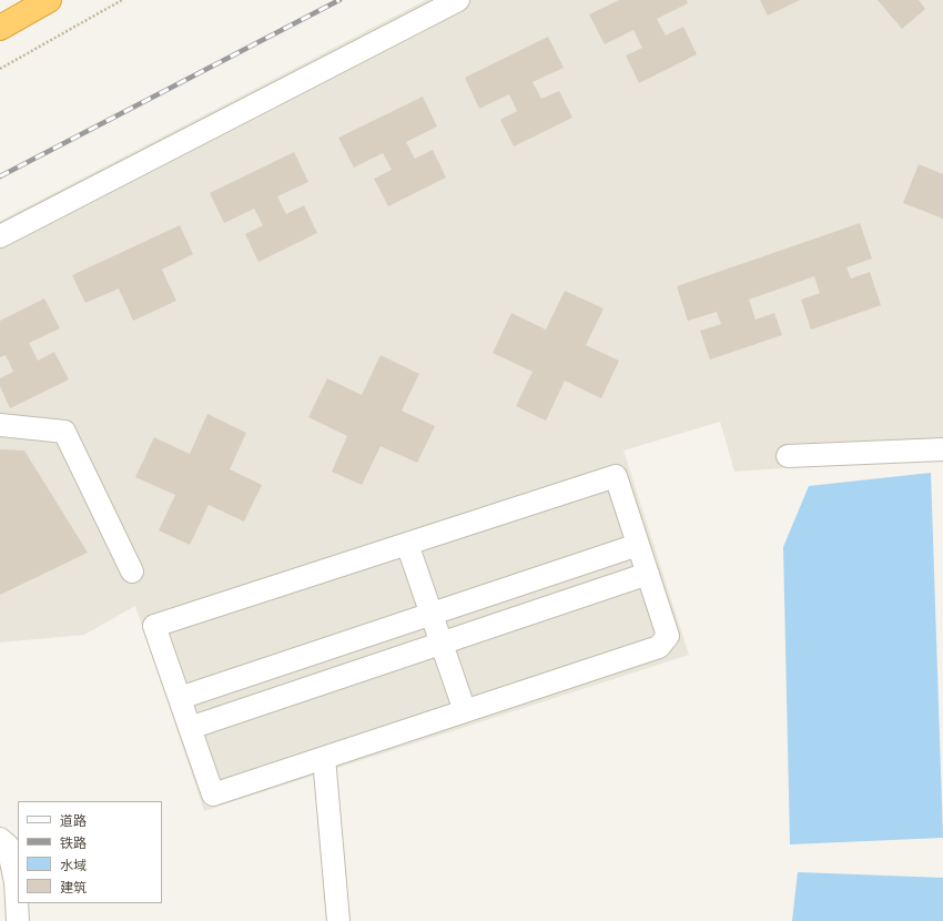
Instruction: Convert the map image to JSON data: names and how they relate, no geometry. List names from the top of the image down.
{
  "legend": [
    "道路",
    "铁路",
    "水域",
    "建筑"
  ]
}
